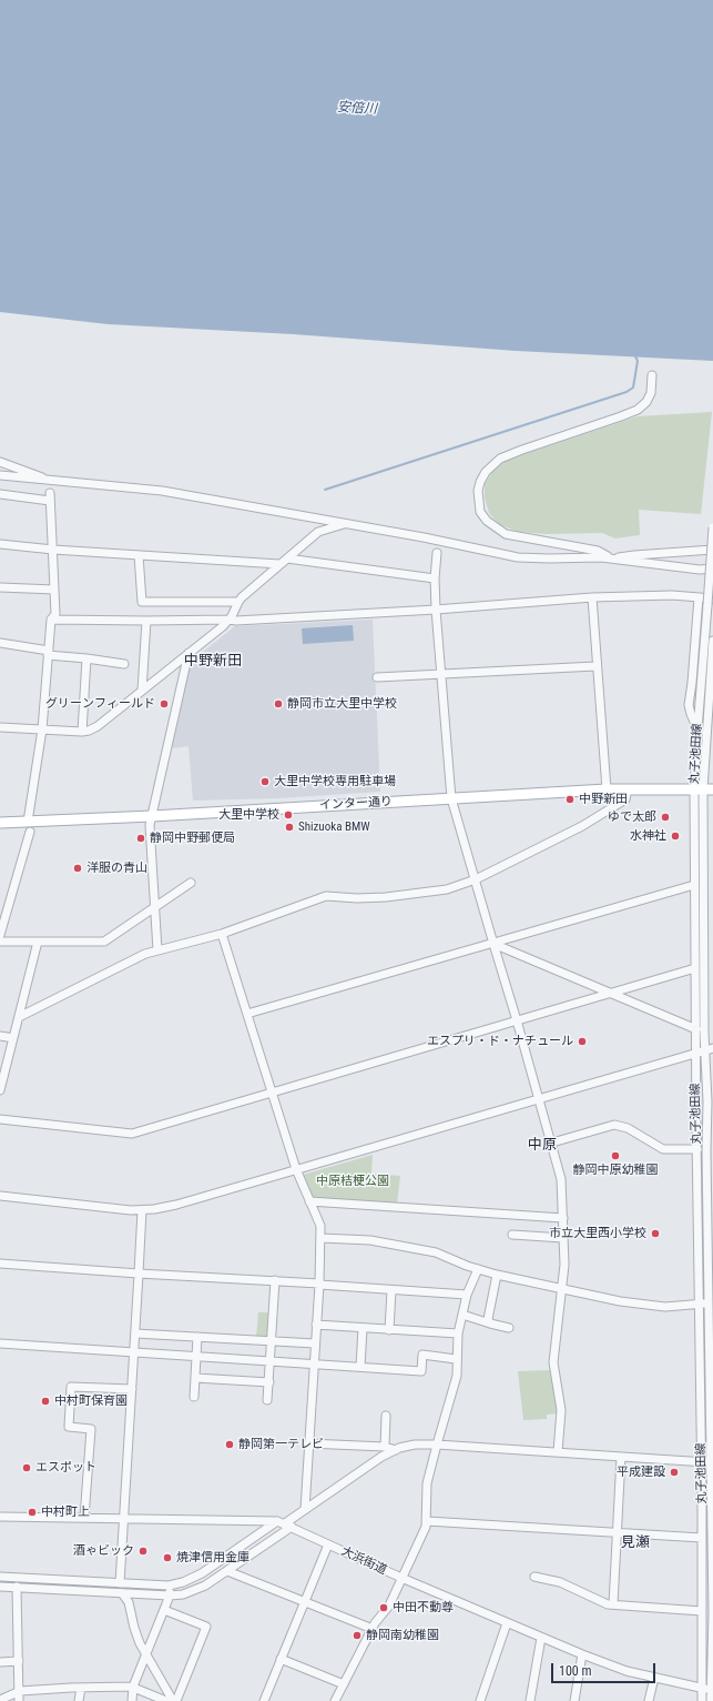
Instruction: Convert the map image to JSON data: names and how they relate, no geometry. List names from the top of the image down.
{
  "streets": {
    "main road": ["インター通り"],
    "street": ["丸子池田線", "大浜街道"]
  },
  "crossings": [
    ["丸子池田線", "インター通り"],
    ["丸子池田線", "大浜街道"]
  ],
  "districts": ["中野新田", "中原", "見瀬"],
  "water": ["安倍川"],
  "parks": ["中原桔梗公園"],
  "places": [
    "グリーンフィールド",
    "静岡市立大里中学校",
    "大里中学校専用駐車場",
    "中野新田",
    "大里中学校",
    "ゆで太郎",
    "Shizuoka BMW",
    "水神社",
    "静岡中野郵便局",
    "洋服の青山",
    "エスプリ・ド・ナチュール",
    "静岡中原幼稚園",
    "市立大里西小学校",
    "中村町保育園",
    "静岡第一テレビ",
    "エスポット",
    "平成建設",
    "中村町上",
    "酒ゃビック",
    "焼津信用金庫",
    "中田不動尊",
    "静岡南幼稚園"
  ],
  "scale_bar": "100 m"
}
